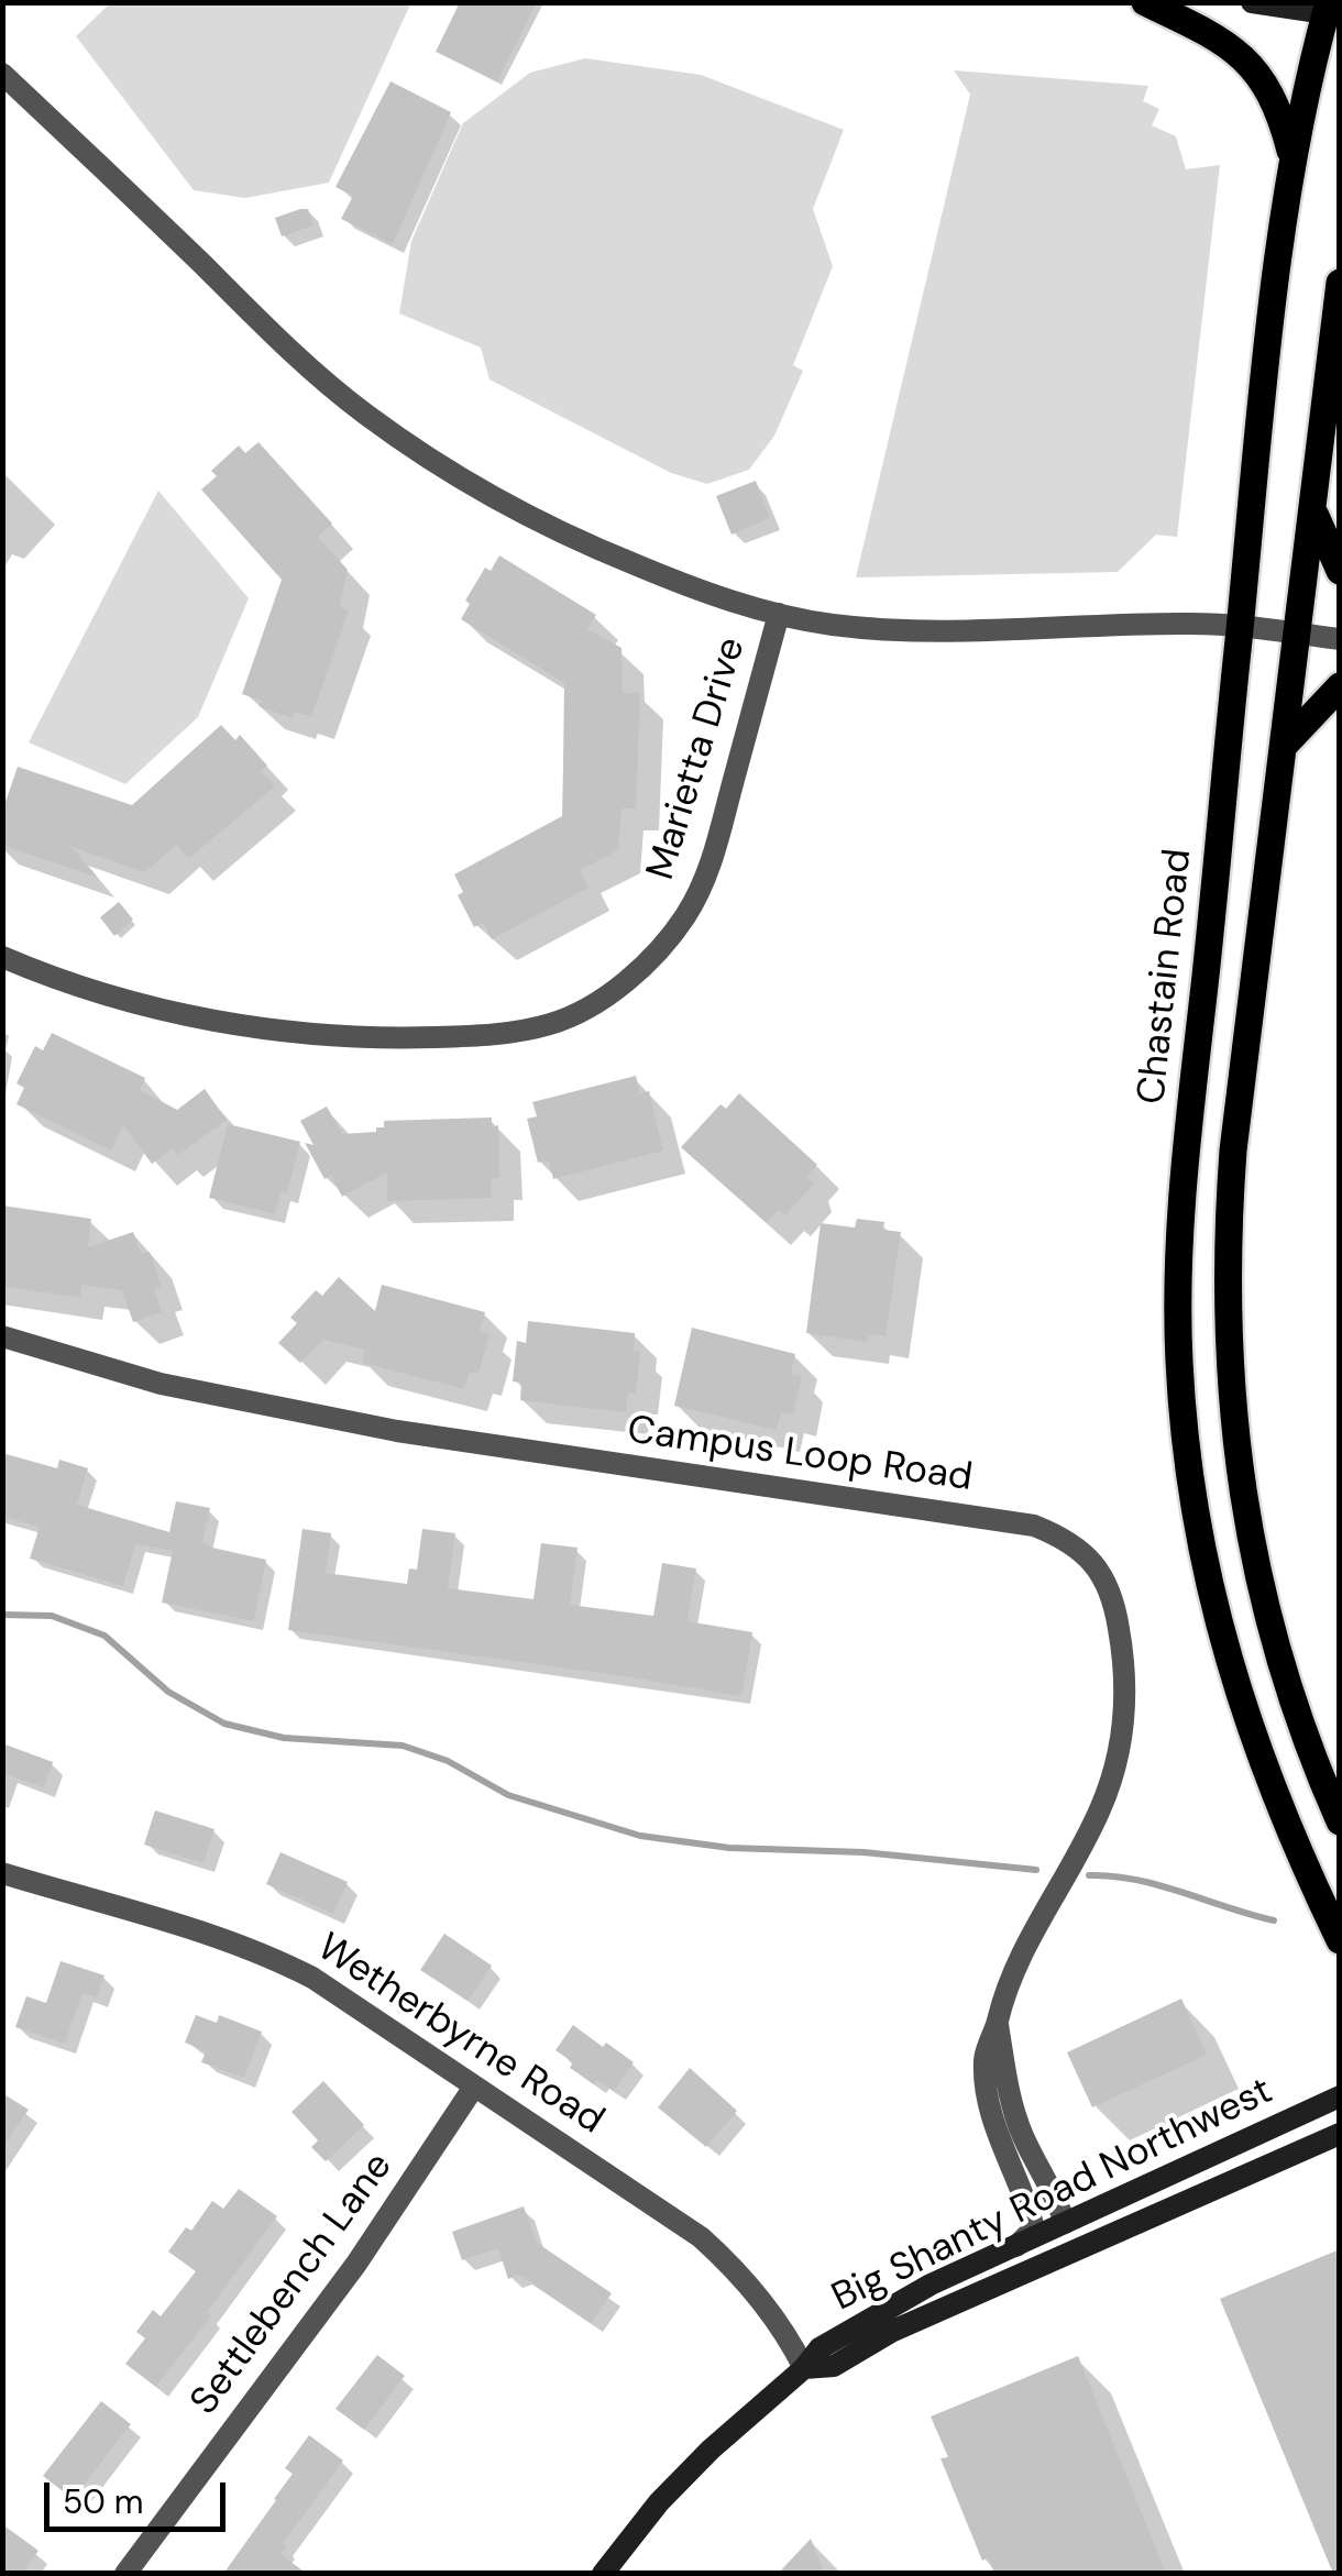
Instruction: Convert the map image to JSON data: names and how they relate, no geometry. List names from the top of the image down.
{
  "streets": {
    "main road": ["Chastain Road"],
    "street": [
      "Marietta Drive",
      "Campus Loop Road",
      "Wetherbyrne Road",
      "Big Shanty Road Northwest",
      "Settlebench Lane"
    ]
  },
  "crossings": [
    ["Campus Loop Road", "Big Shanty Road Northwest"],
    ["Wetherbyrne Road", "Big Shanty Road Northwest"],
    ["Wetherbyrne Road", "Settlebench Lane"]
  ],
  "scale_bar": "50 m"
}
